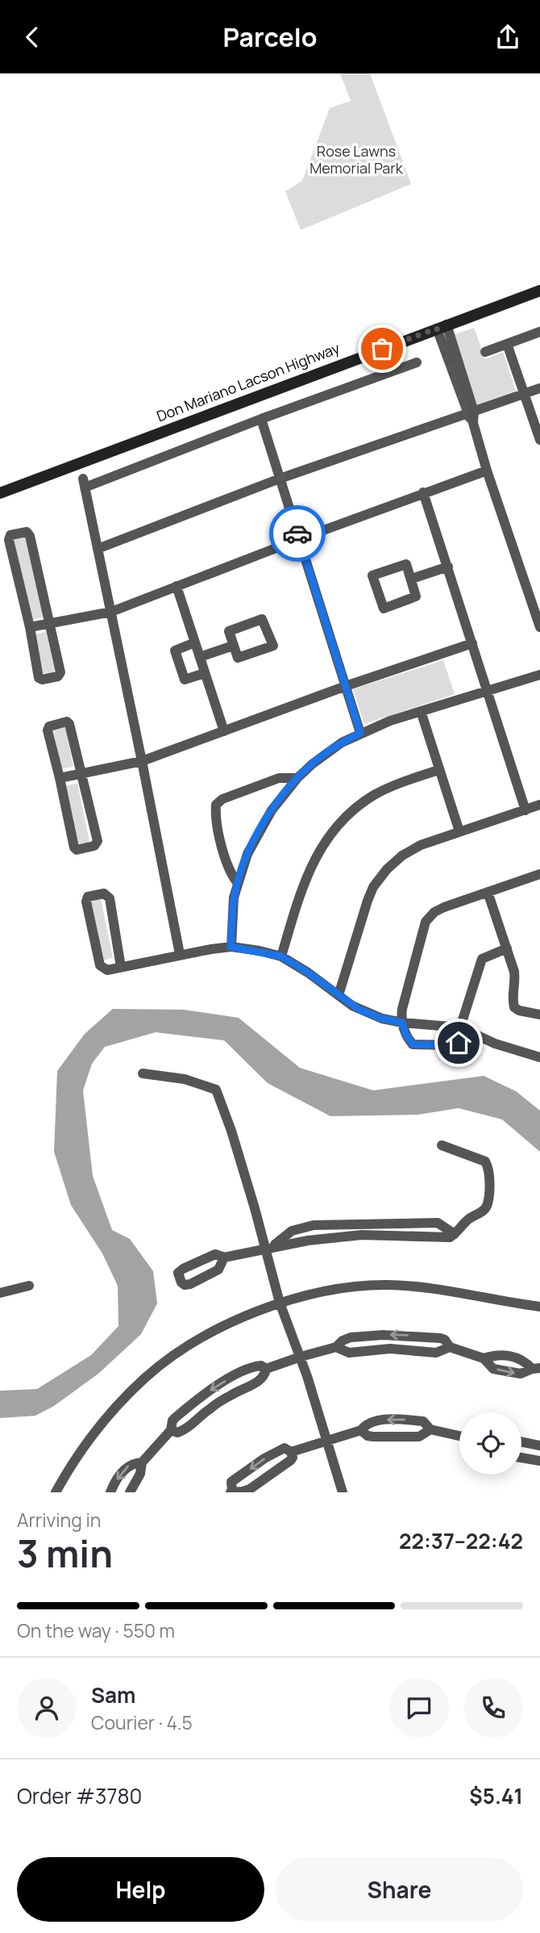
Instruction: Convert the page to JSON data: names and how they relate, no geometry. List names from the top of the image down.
{
  "streets": {
    "street": ["Don Mariano Lacson Highway"]
  },
  "parks": ["Rose Lawns Memorial Park"],
  "page": {
    "header": "Parcelo",
    "heading": ["3 min", "Arriving in", "22:37–22:42"],
    "panel": [
      "Sam",
      "Courier · 4.5",
      "Order #3780",
      "$5.41"
    ],
    "bar": "On the way · 550 m",
    "buttons": ["Help", "Share"]
  }
}
